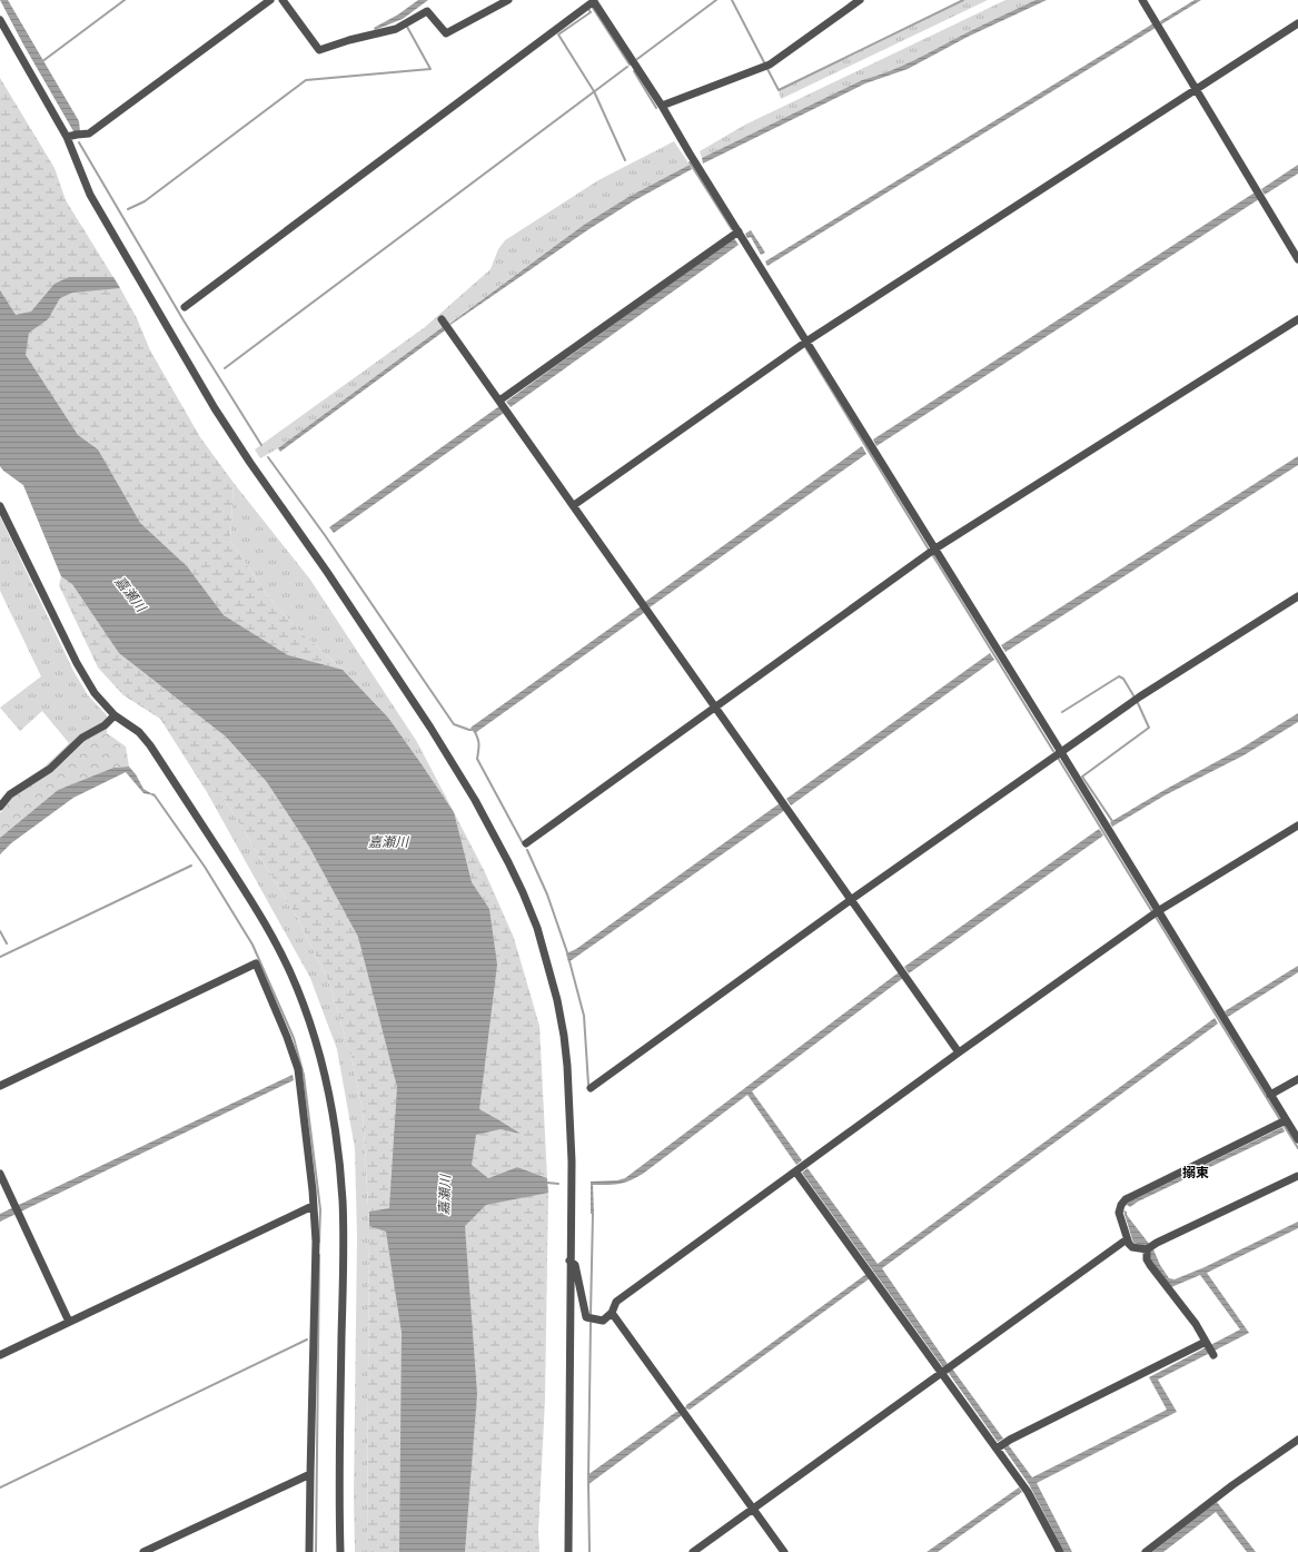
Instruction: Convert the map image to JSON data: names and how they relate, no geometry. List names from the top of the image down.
{
  "districts": ["搦東"],
  "water": ["嘉瀬川"]
}
